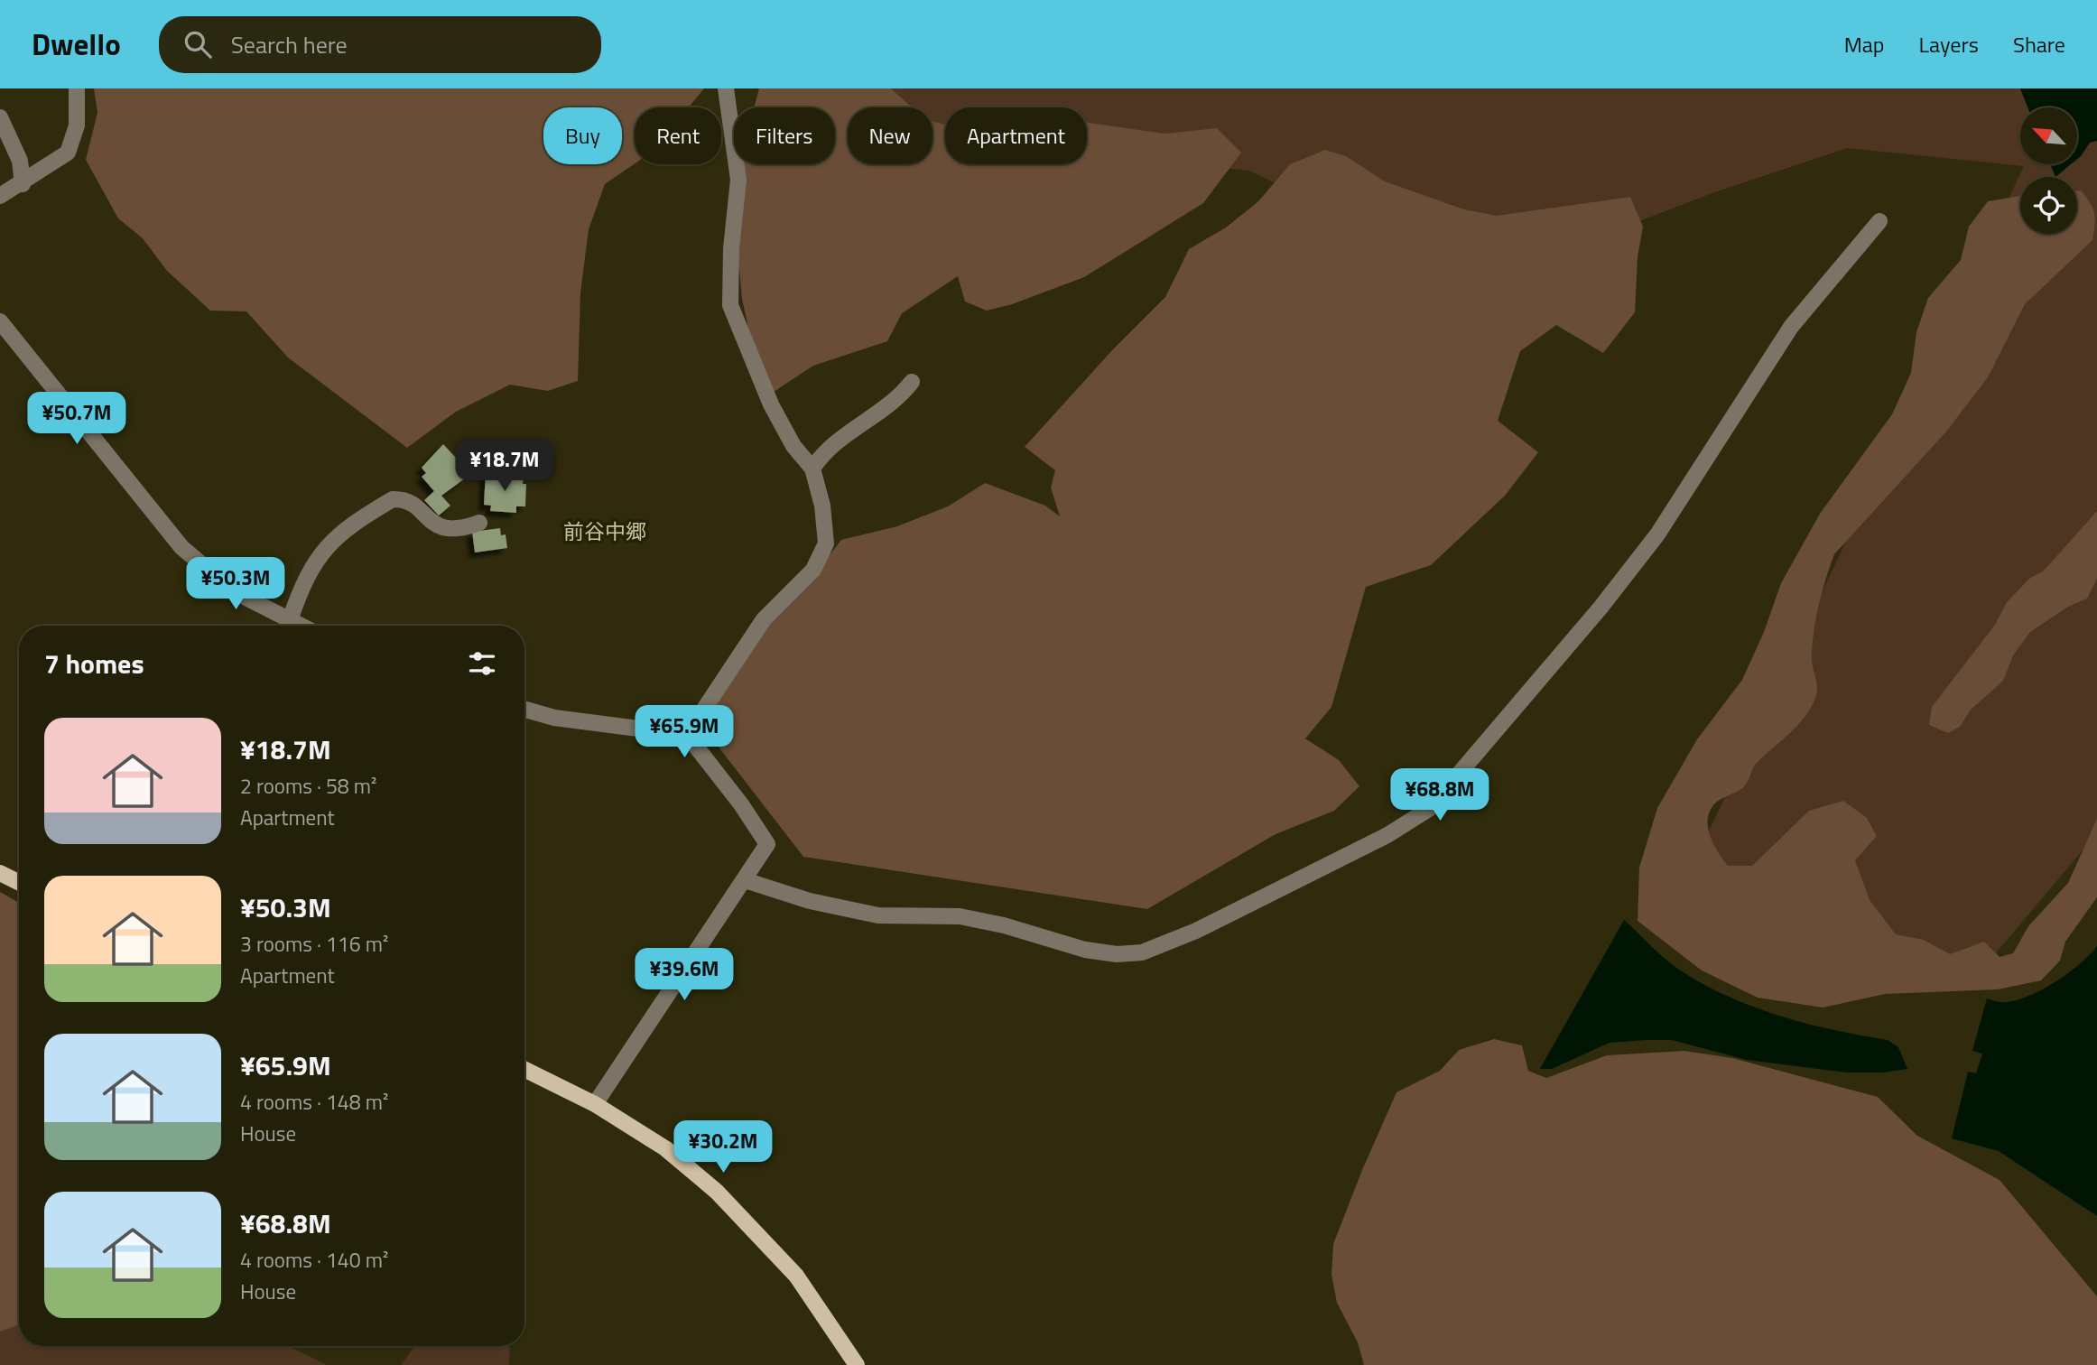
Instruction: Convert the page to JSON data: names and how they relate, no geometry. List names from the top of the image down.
{
  "districts": ["前谷中郷"],
  "north": "top left",
  "page": {
    "header": "Dwello",
    "search": "Search here",
    "nav": ["Map", "Layers", "Share"],
    "chip": [
      "Buy",
      "Rent",
      "Filters",
      "New",
      "Apartment"
    ],
    "price": [
      "¥50.7M",
      "¥18.7M",
      "¥50.3M",
      "¥65.9M",
      "¥68.8M",
      "¥39.6M",
      "¥30.2M"
    ],
    "heading": "7 homes",
    "list": [
      {
        "name": "¥18.7M",
        "note": "2 rooms · 58 m² · Apartment"
      },
      {
        "name": "¥50.3M",
        "note": "3 rooms · 116 m² · Apartment"
      },
      {
        "name": "¥65.9M",
        "note": "4 rooms · 148 m² · House"
      },
      {
        "name": "¥68.8M",
        "note": "4 rooms · 140 m² · House"
      }
    ]
  }
}
